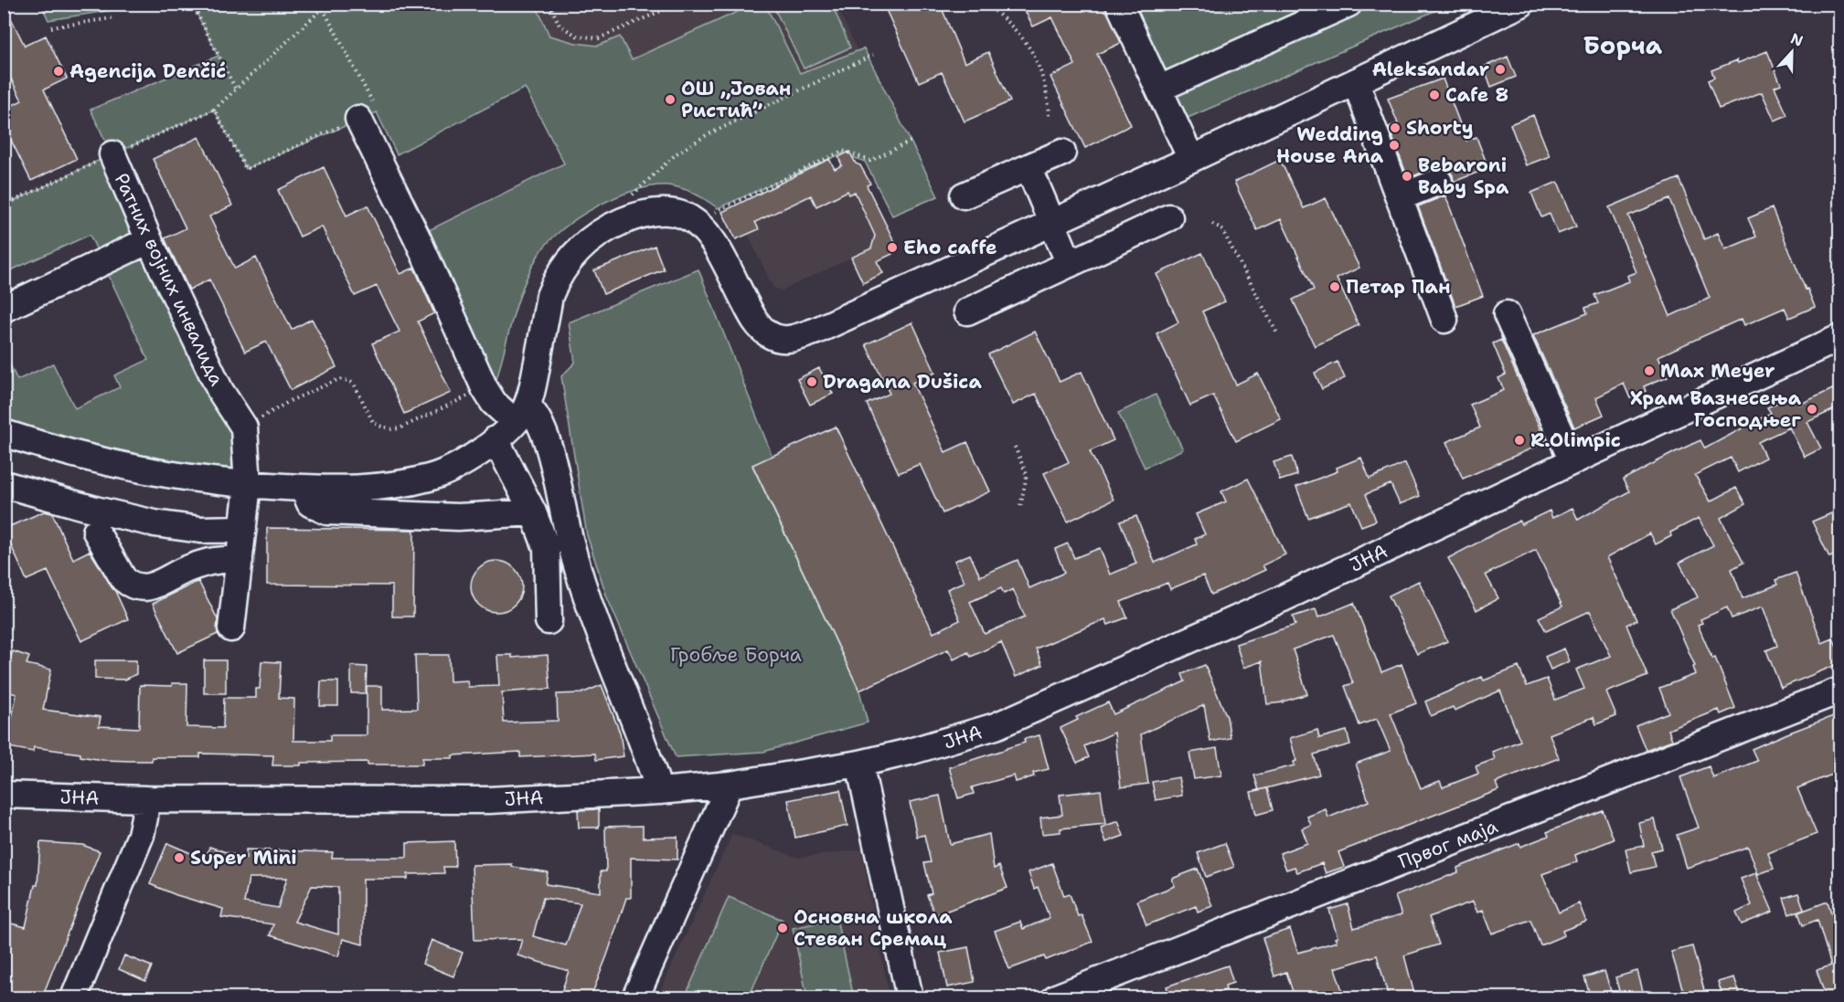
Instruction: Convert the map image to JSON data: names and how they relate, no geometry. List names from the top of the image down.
{
  "streets": {
    "street": ["Ратних војних инвалида", "ЈНА", "Првог маја"]
  },
  "districts": ["Борча"],
  "parks": ["Гробље Борча"],
  "places": [
    "Aleksandar",
    "Agencija Denčić",
    "Cafe 8",
    "ОШ „Јован Ристић”",
    "Shorty",
    "Wedding House Ana",
    "Bebaroni Baby Spa",
    "Eho caffe",
    "Петар Пан",
    "Max Meyer",
    "Dragana Dušica",
    "Храм Вазнесења Господњег",
    "R.Olimpic",
    "Super Mini",
    "Основна школа Стеван Сремац"
  ],
  "north": "top"
}
